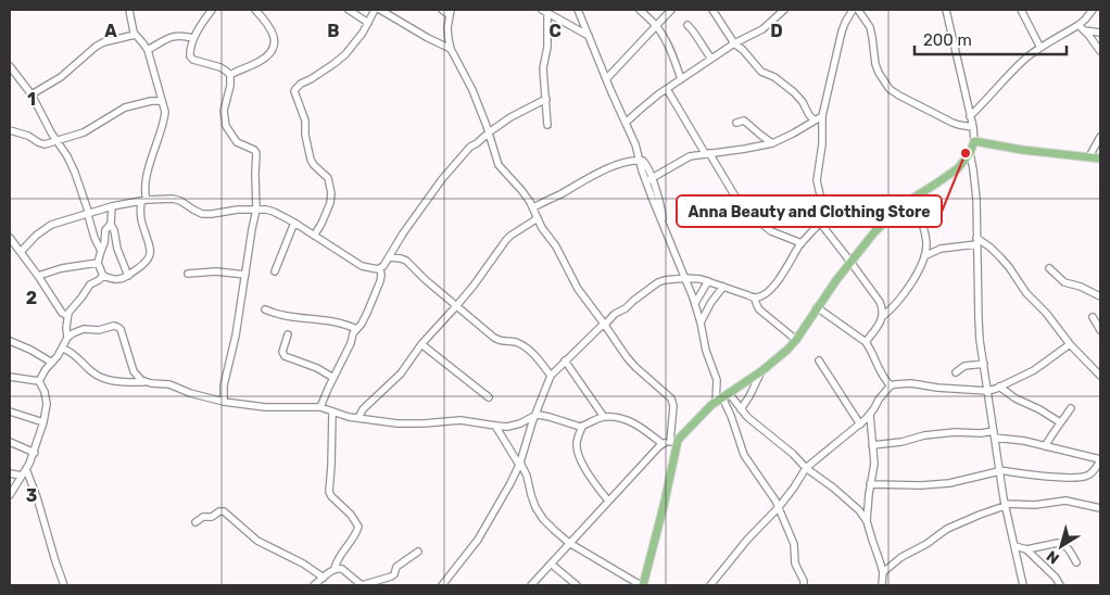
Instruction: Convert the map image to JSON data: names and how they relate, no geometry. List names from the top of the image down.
{
  "places": ["Anna Beauty and Clothing Store"],
  "scale_bar": "200 m",
  "north": "bottom left",
  "grid": {
    "columns": [
      "A",
      "B",
      "C",
      "D"
    ],
    "rows": ["1", "2", "3"]
  }
}
